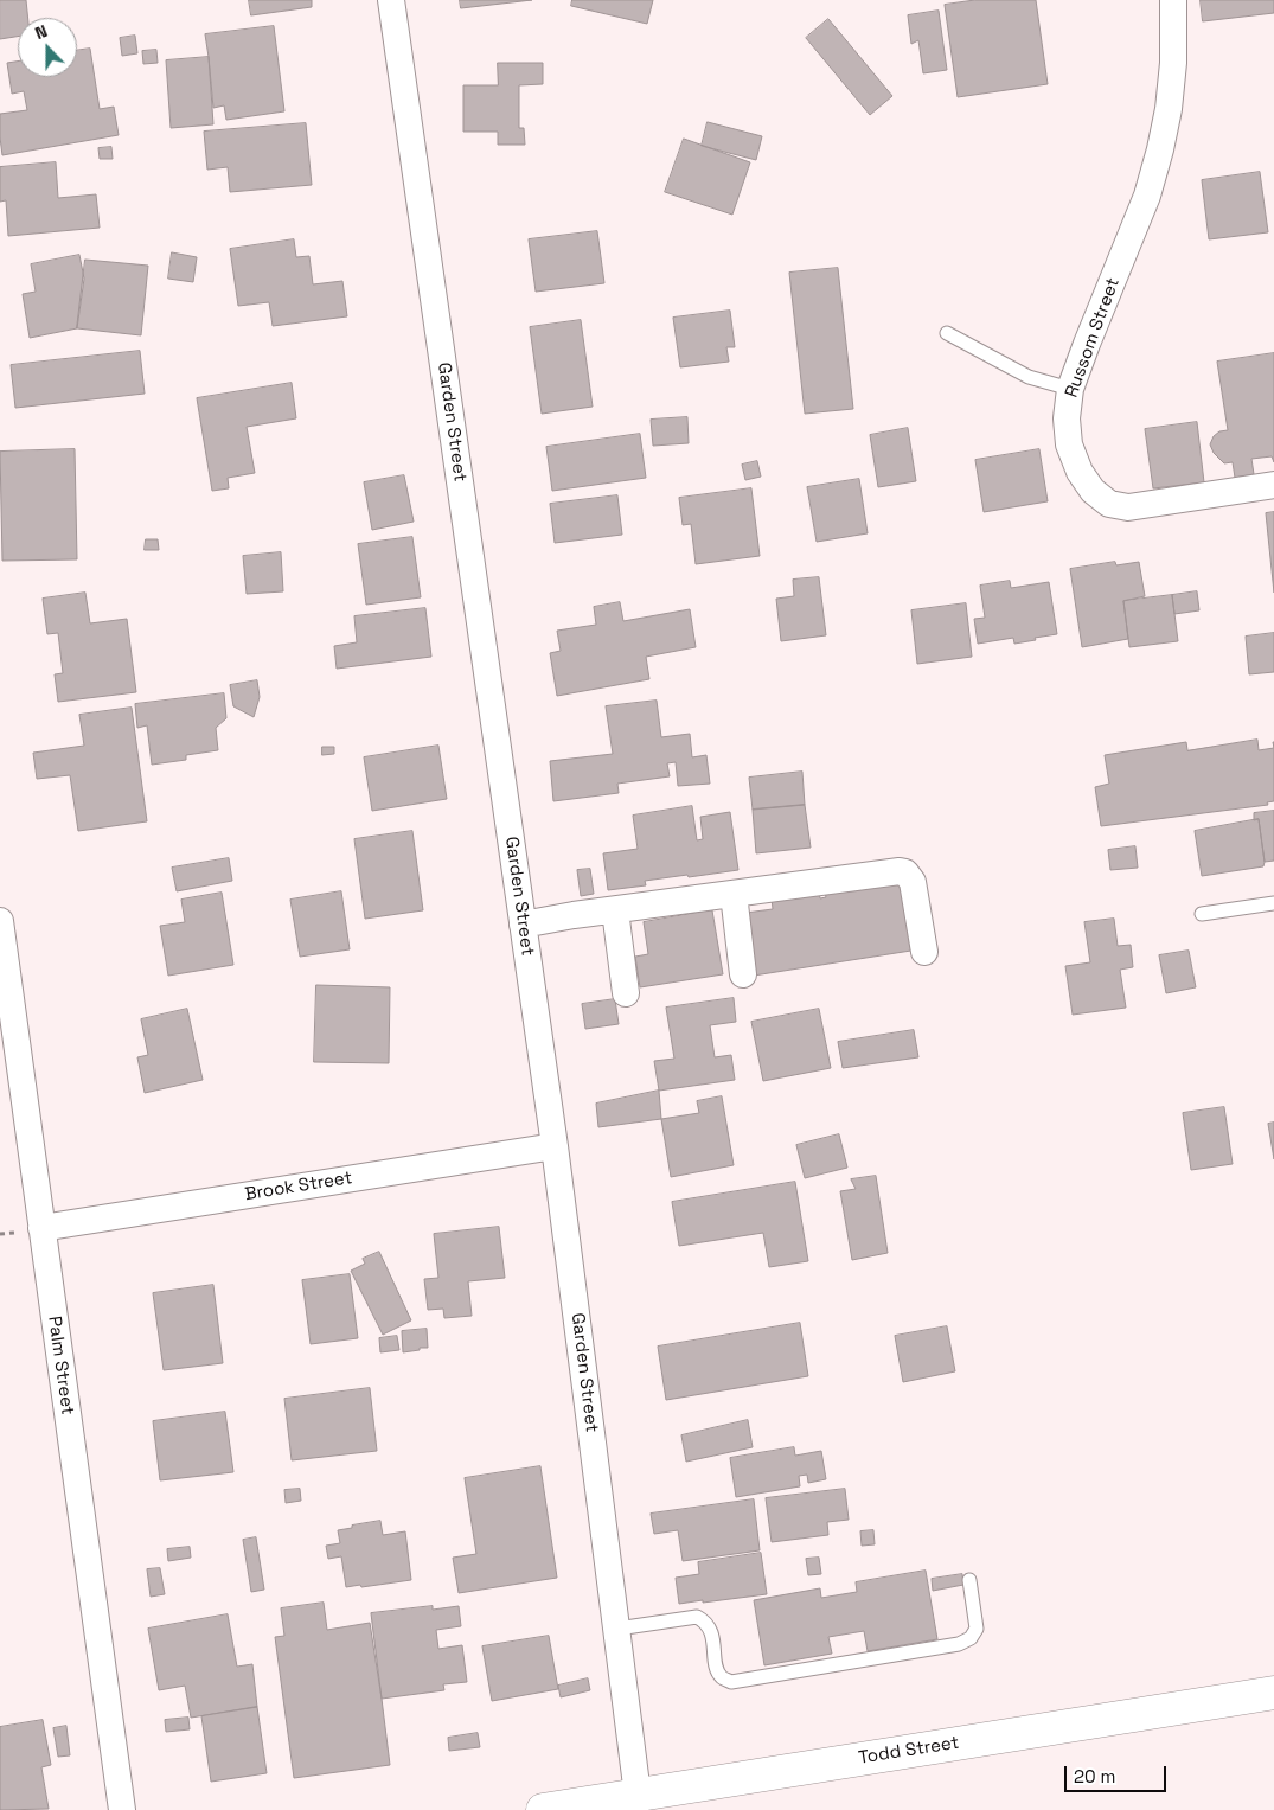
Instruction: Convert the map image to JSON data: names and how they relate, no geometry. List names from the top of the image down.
{
  "streets": {
    "street": [
      "Russom Street",
      "Garden Street",
      "Brook Street",
      "Palm Street",
      "Todd Street"
    ]
  },
  "crossings": [
    ["Garden Street", "Brook Street"],
    ["Garden Street", "Todd Street"],
    ["Brook Street", "Palm Street"]
  ],
  "scale_bar": "20 m",
  "north": "top"
}
